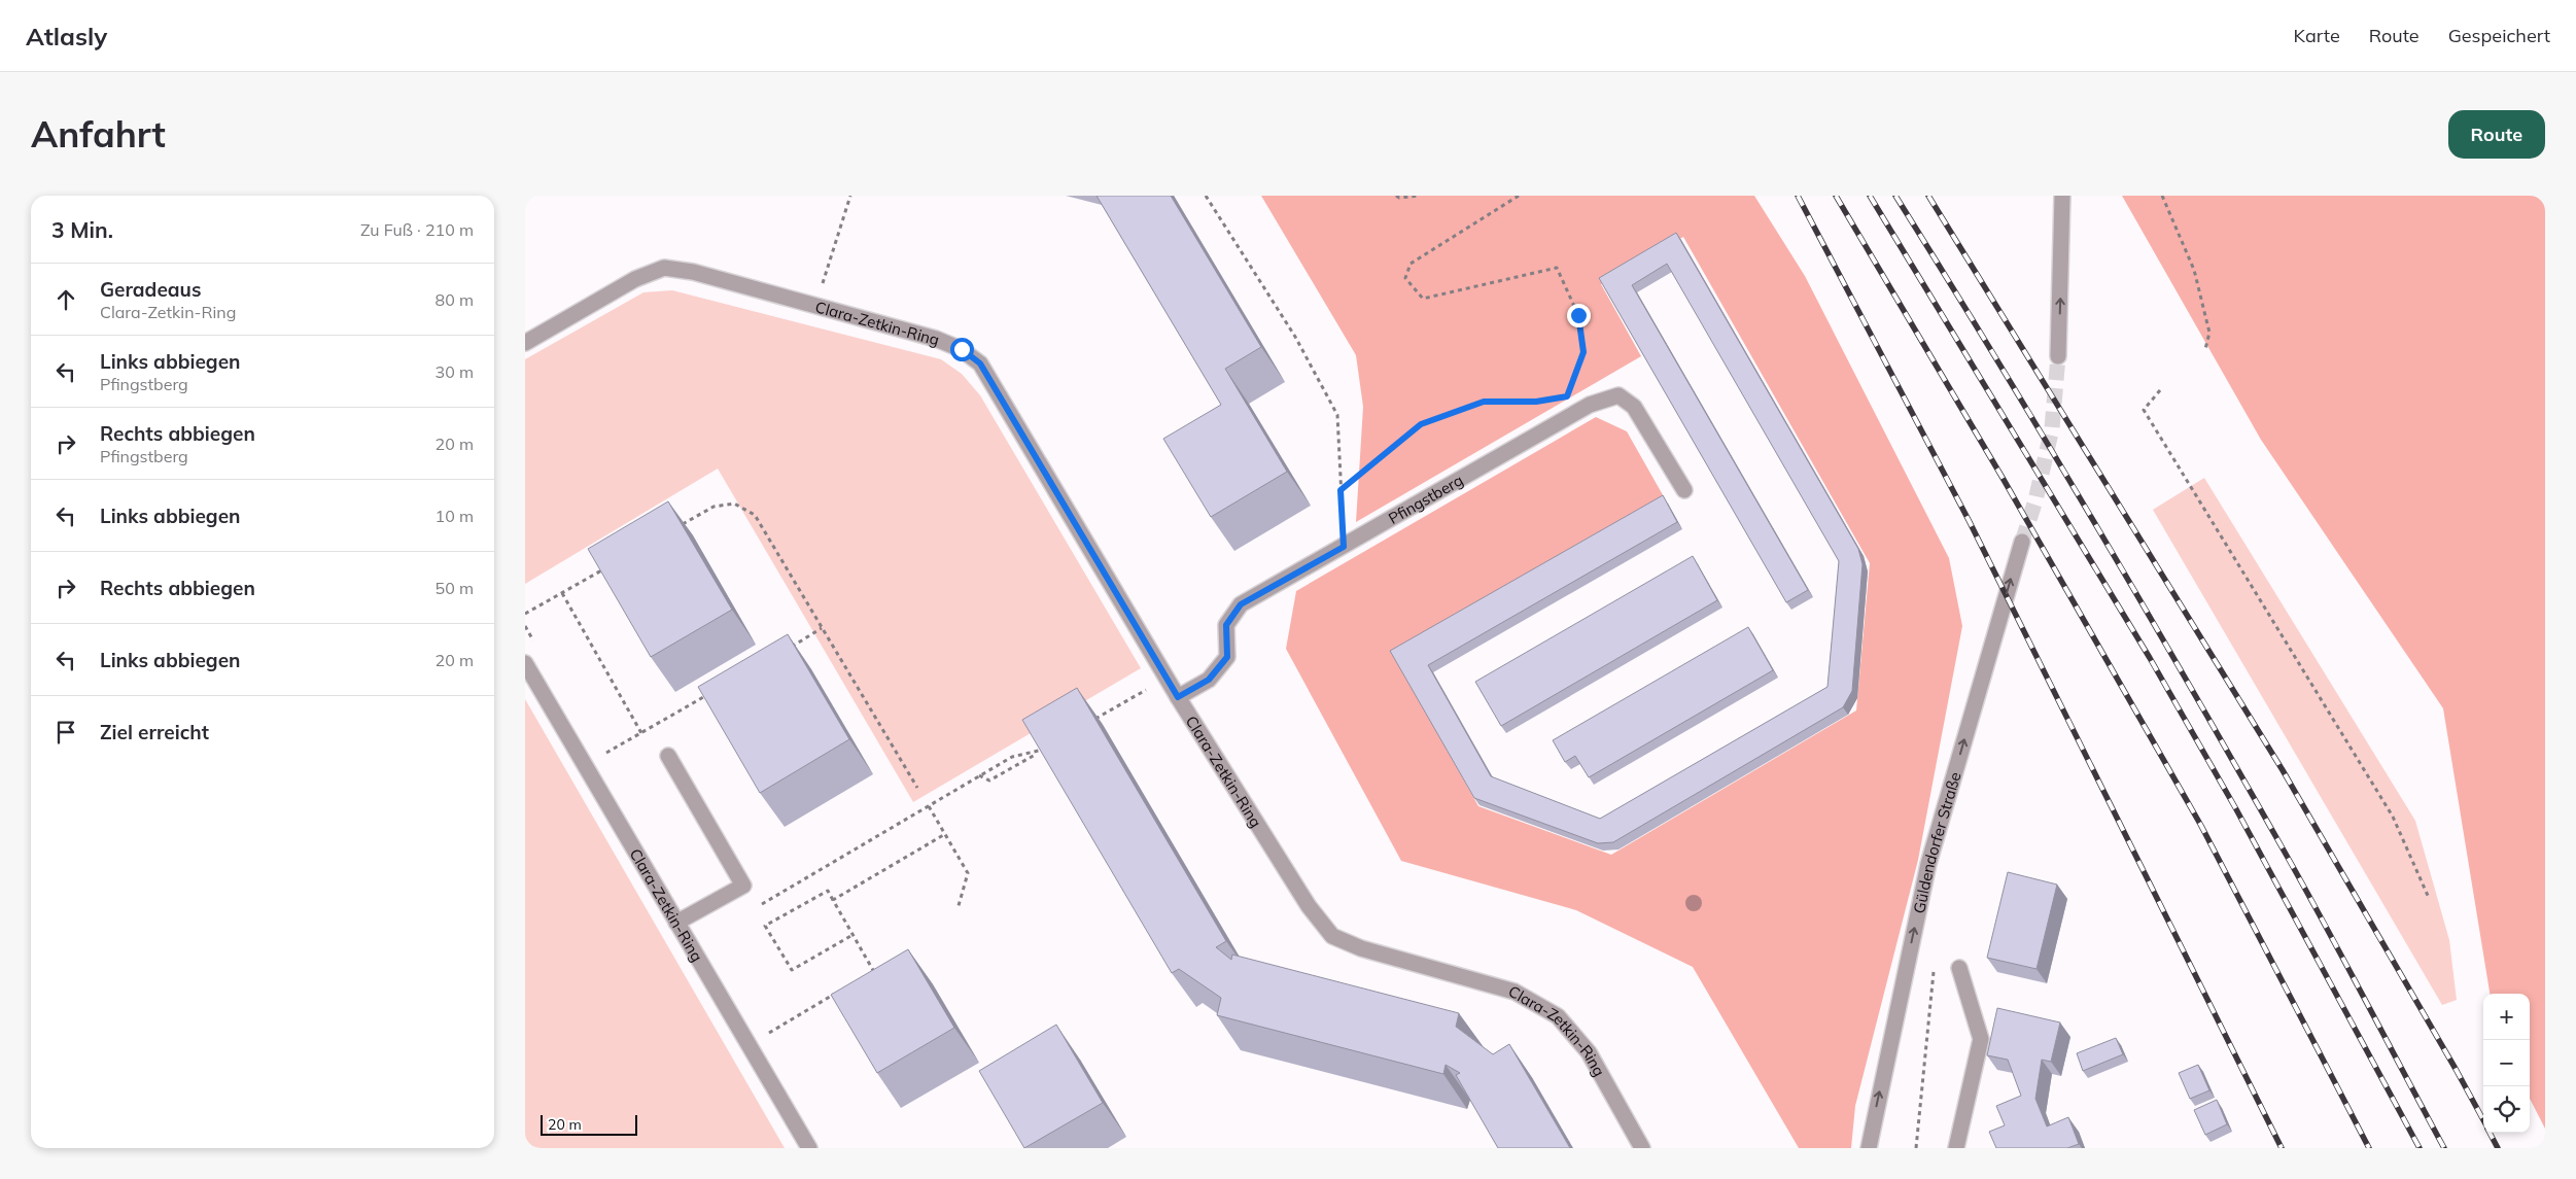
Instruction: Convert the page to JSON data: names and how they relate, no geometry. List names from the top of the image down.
{
  "streets": {
    "street": ["Clara-Zetkin-Ring", "Pfingstberg", "Güldendorfer Straße"]
  },
  "crossings": [
    ["Clara-Zetkin-Ring", "Pfingstberg"]
  ],
  "one_way": ["Güldendorfer Straße"],
  "scale_bar": "20 m",
  "page": {
    "header": "Atlasly",
    "nav": ["Karte", "Route", "Gespeichert"],
    "buttons": "Route",
    "title": "Anfahrt",
    "heading": ["3 Min.", "Zu Fuß · 210 m"],
    "list": [
      ["Geradeaus", "Clara-Zetkin-Ring", "80 m"],
      ["Links abbiegen", "Pfingstberg", "30 m"],
      ["Rechts abbiegen", "Pfingstberg", "20 m"],
      ["Links abbiegen", "10 m"],
      ["Rechts abbiegen", "50 m"],
      ["Links abbiegen", "20 m"],
      "Ziel erreicht"
    ],
    "map_buttons": ["+", "−"],
    "scale": "20 m"
  }
}
